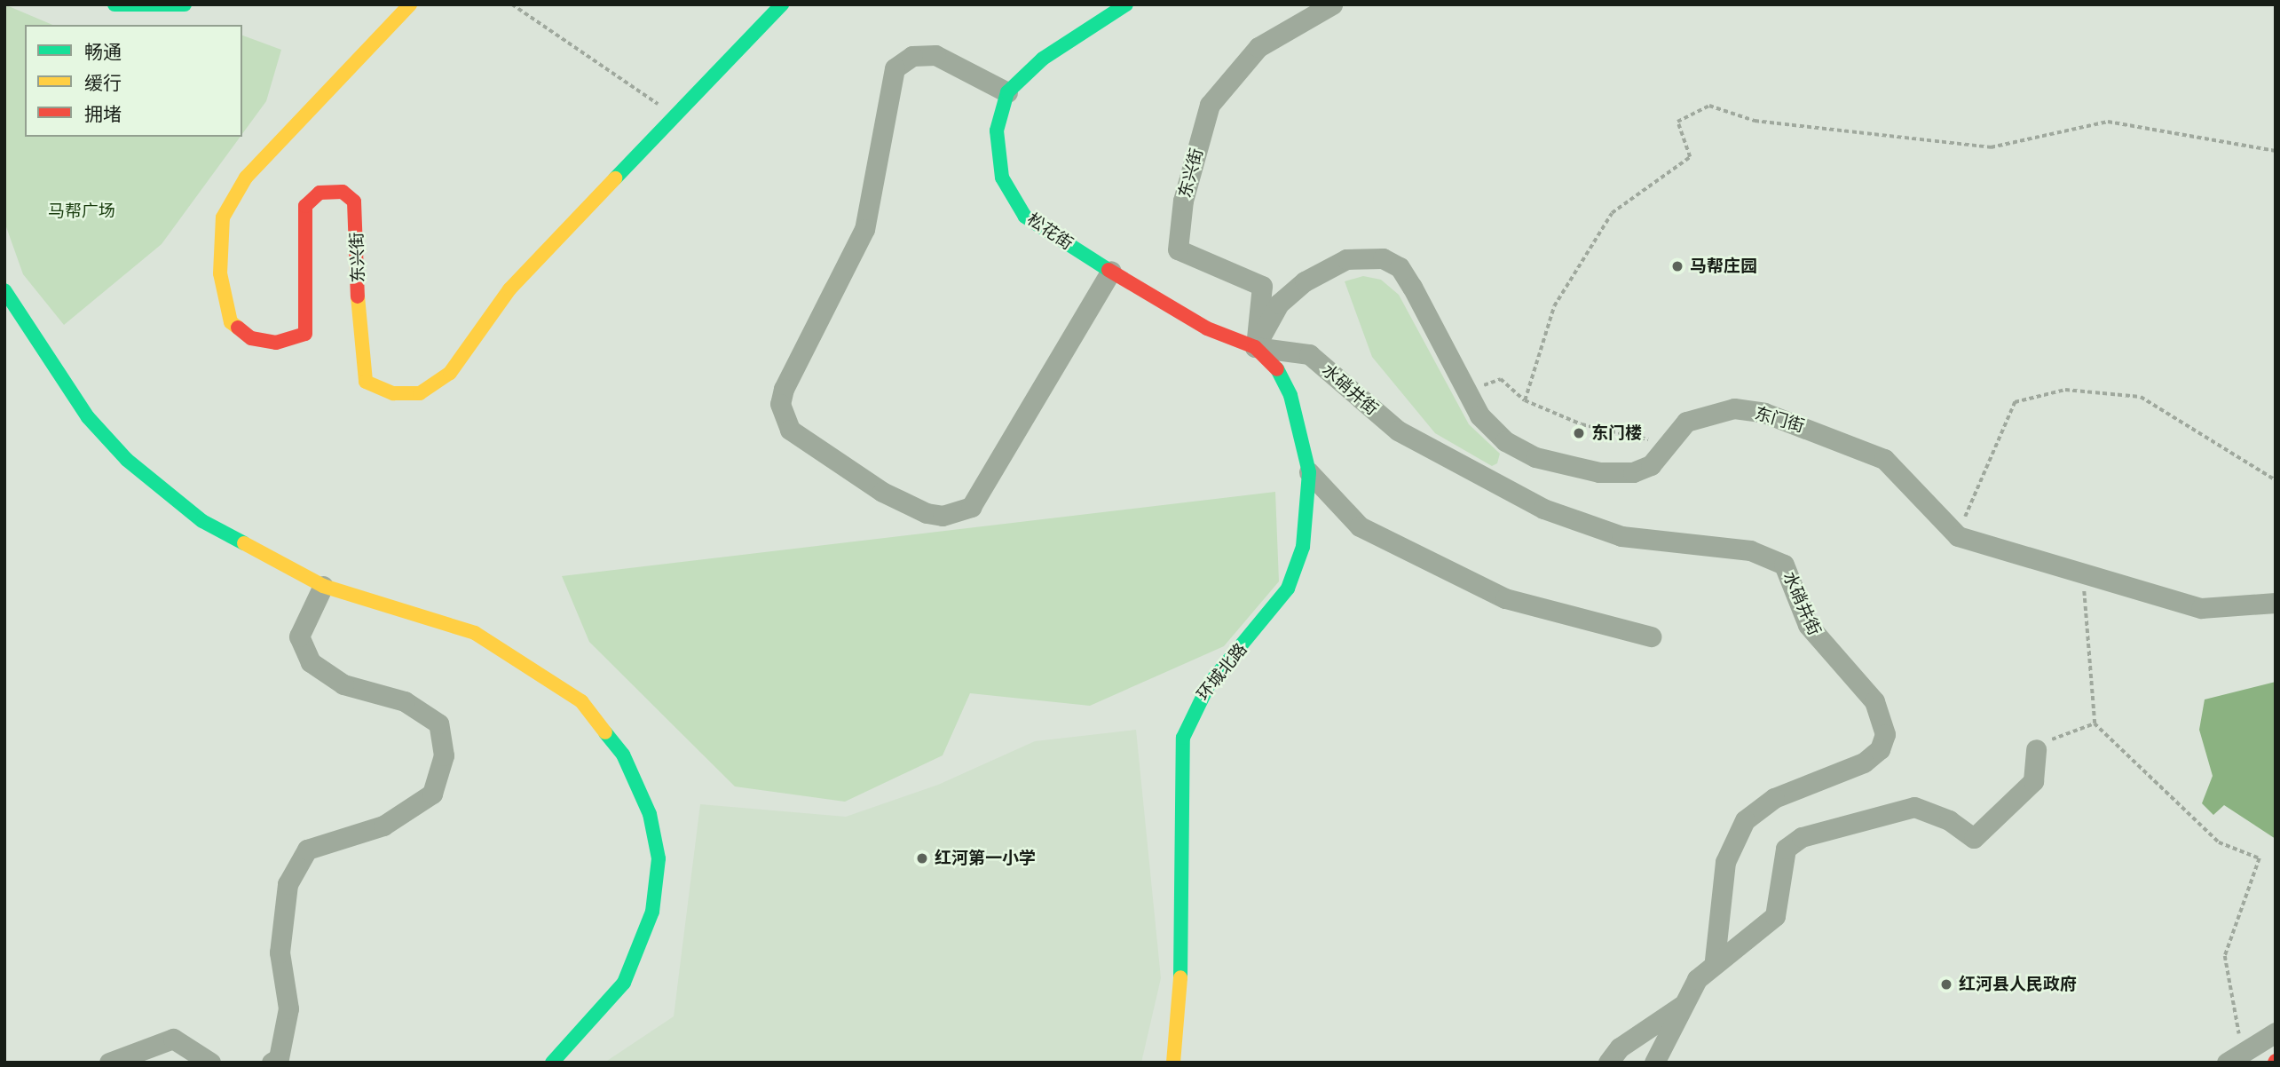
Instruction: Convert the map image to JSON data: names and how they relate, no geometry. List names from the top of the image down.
{
  "streets": {
    "street": [
      "东兴街",
      "松花街",
      "水硝井街",
      "东门街",
      "环城北路"
    ]
  },
  "crossings": [
    ["东兴街", "松花街"],
    ["东兴街", "水硝井街"],
    ["东兴街", "东门街"],
    ["东兴街", "环城北路"],
    ["松花街", "水硝井街"],
    ["松花街", "东门街"],
    ["松花街", "环城北路"],
    ["水硝井街", "东门街"],
    ["水硝井街", "环城北路"],
    ["东门街", "环城北路"]
  ],
  "parks": ["马帮广场"],
  "places": [
    "马帮庄园",
    "东门楼",
    "红河第一小学",
    "红河县人民政府"
  ],
  "legend": ["畅通", "缓行", "拥堵"]
}
